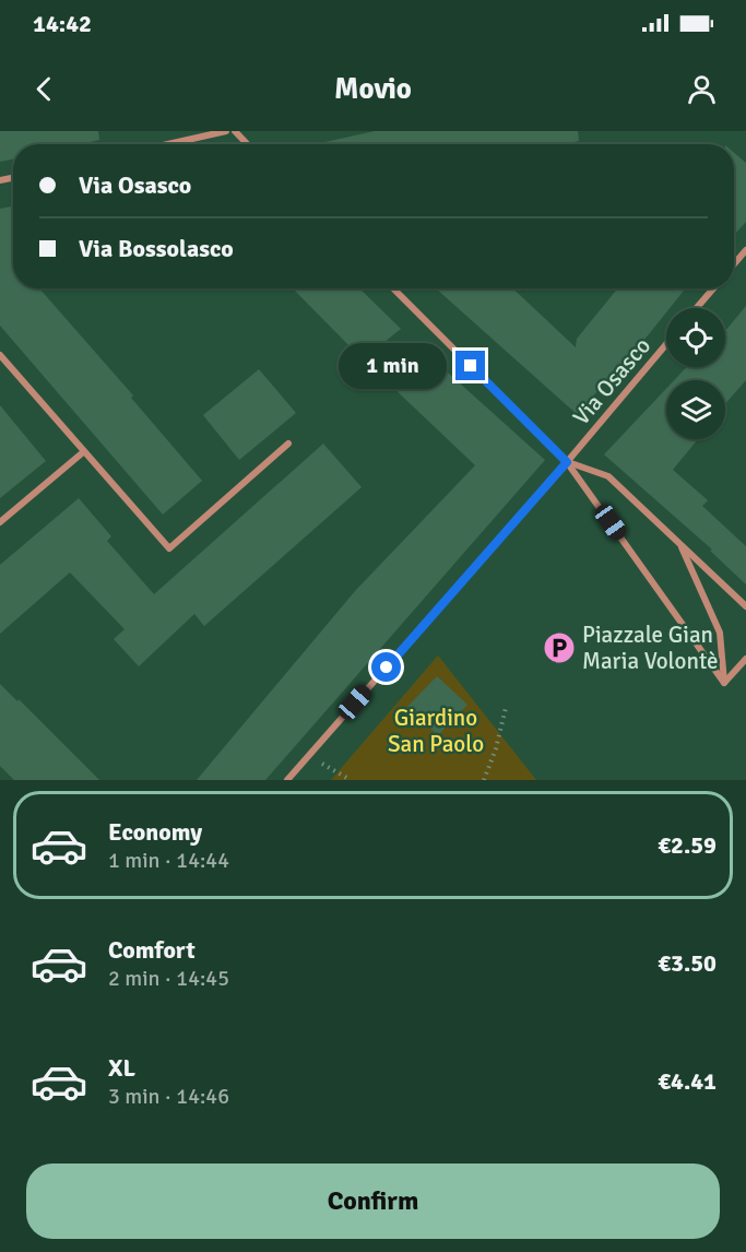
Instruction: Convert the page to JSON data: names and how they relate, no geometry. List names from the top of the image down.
{
  "streets": {
    "street": ["Via Osasco"]
  },
  "parks": ["Giardino San Paolo"],
  "places": {
    "parking": ["Piazzale Gian Maria Volontè"]
  },
  "page": {
    "status": "14:42",
    "header": "Movio",
    "banner": ["Via Osasco", "Via Bossolasco"],
    "bubble": "1 min",
    "list": [
      {
        "name": "Economy",
        "note": "1 min · 14:44",
        "value": "€2.59"
      },
      {
        "name": "Comfort",
        "note": "2 min · 14:45",
        "value": "€3.50"
      },
      {
        "name": "XL",
        "note": "3 min · 14:46",
        "value": "€4.41"
      }
    ],
    "buttons": "Confirm"
  }
}
